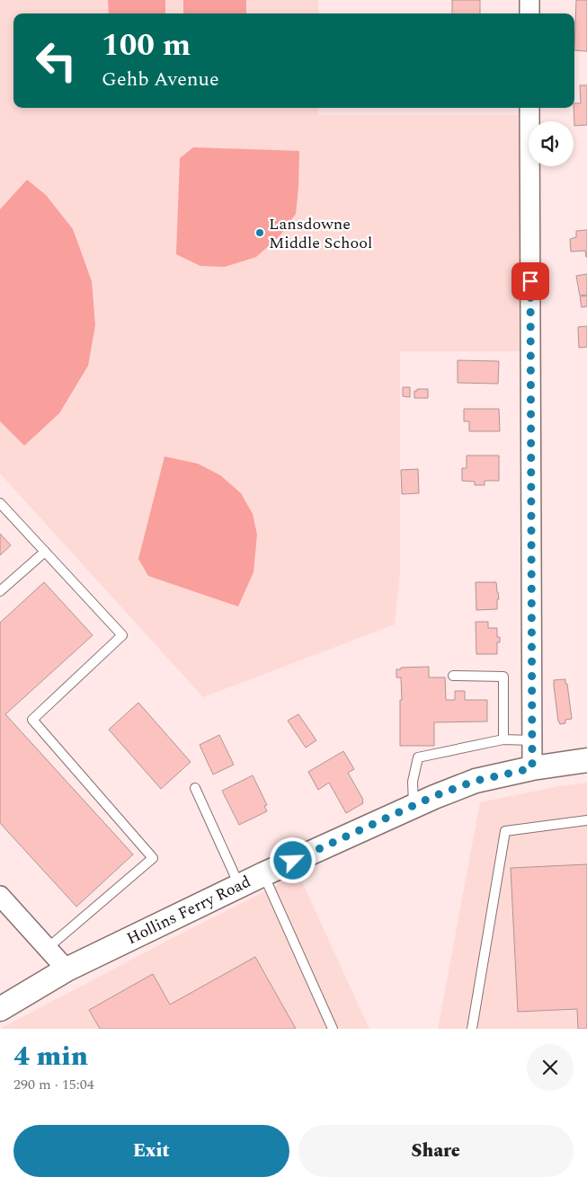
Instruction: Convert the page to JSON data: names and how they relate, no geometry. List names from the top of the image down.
{
  "streets": {
    "street": ["Hollins Ferry Road"]
  },
  "places": ["Lansdowne Middle School"],
  "page": {
    "turn": ["100 m", "Gehb Avenue"],
    "heading": ["4 min", "290 m · 15:04"],
    "buttons": ["Exit", "Share"]
  }
}
